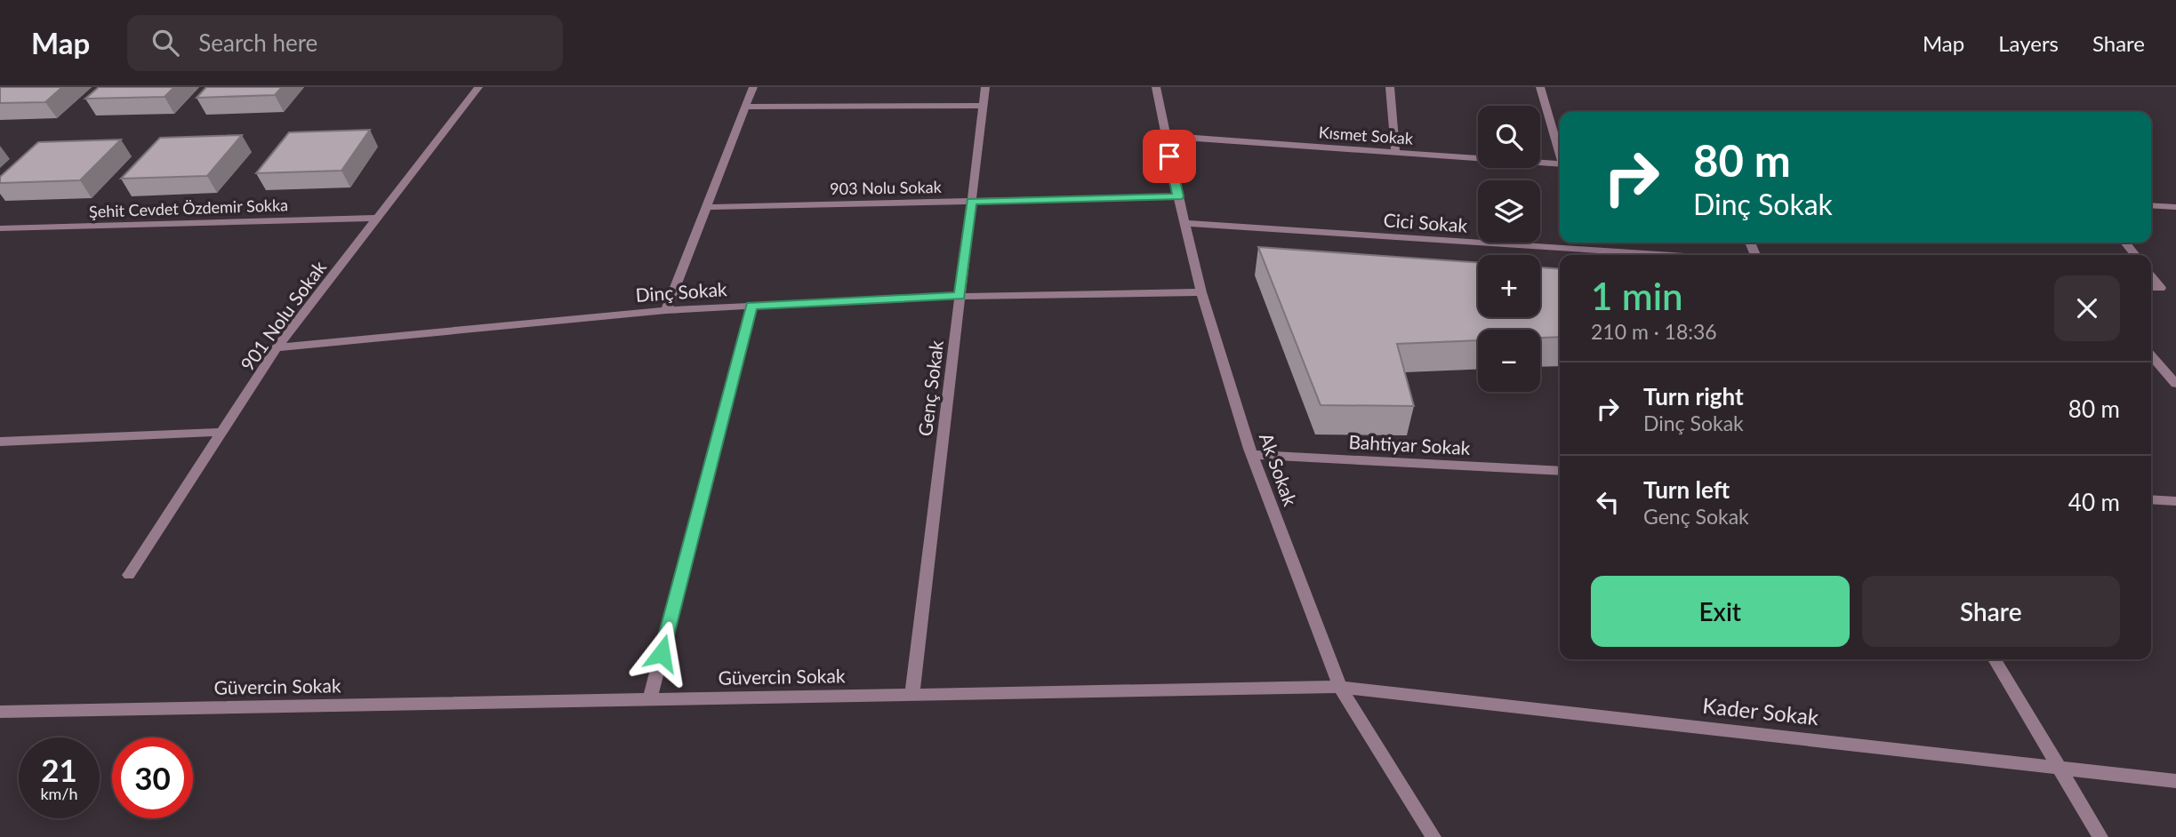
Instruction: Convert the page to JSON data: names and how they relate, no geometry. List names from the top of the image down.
{
  "streets": {
    "street": [
      "Kısmet Sokak",
      "903 Nolu Sokak",
      "Şehit Cevdet Özdemir Sokka",
      "Cici Sokak",
      "Dinç Sokak",
      "901 Nolu Sokak",
      "Genç Sokak",
      "Bahtiyar Sokak",
      "Ak Sokak",
      "Güvercin Sokak",
      "Kader Sokak"
    ]
  },
  "crossings": [
    ["Kısmet Sokak", "Ak Sokak"],
    ["903 Nolu Sokak", "Genç Sokak"],
    ["903 Nolu Sokak", "Ak Sokak"],
    ["Şehit Cevdet Özdemir Sokka", "901 Nolu Sokak"],
    ["Cici Sokak", "Ak Sokak"],
    ["Dinç Sokak", "901 Nolu Sokak"],
    ["Dinç Sokak", "Genç Sokak"],
    ["Dinç Sokak", "Ak Sokak"],
    ["Genç Sokak", "Güvercin Sokak"],
    ["Bahtiyar Sokak", "Ak Sokak"],
    ["Ak Sokak", "Güvercin Sokak"],
    ["Ak Sokak", "Kader Sokak"],
    ["Güvercin Sokak", "Kader Sokak"]
  ],
  "page": {
    "header": "Map",
    "search": "Search here",
    "nav": ["Map", "Layers", "Share"],
    "map_buttons": ["+", "−"],
    "turn": ["80 m", "Dinç Sokak"],
    "heading": ["1 min", "210 m · 18:36"],
    "list": [
      {
        "name": "Turn right",
        "note": "Dinç Sokak",
        "value": "80 m"
      },
      {
        "name": "Turn left",
        "note": "Genç Sokak",
        "value": "40 m"
      }
    ],
    "buttons": ["Exit", "Share"],
    "speed": "21 km/h",
    "limit": "30"
  }
}
